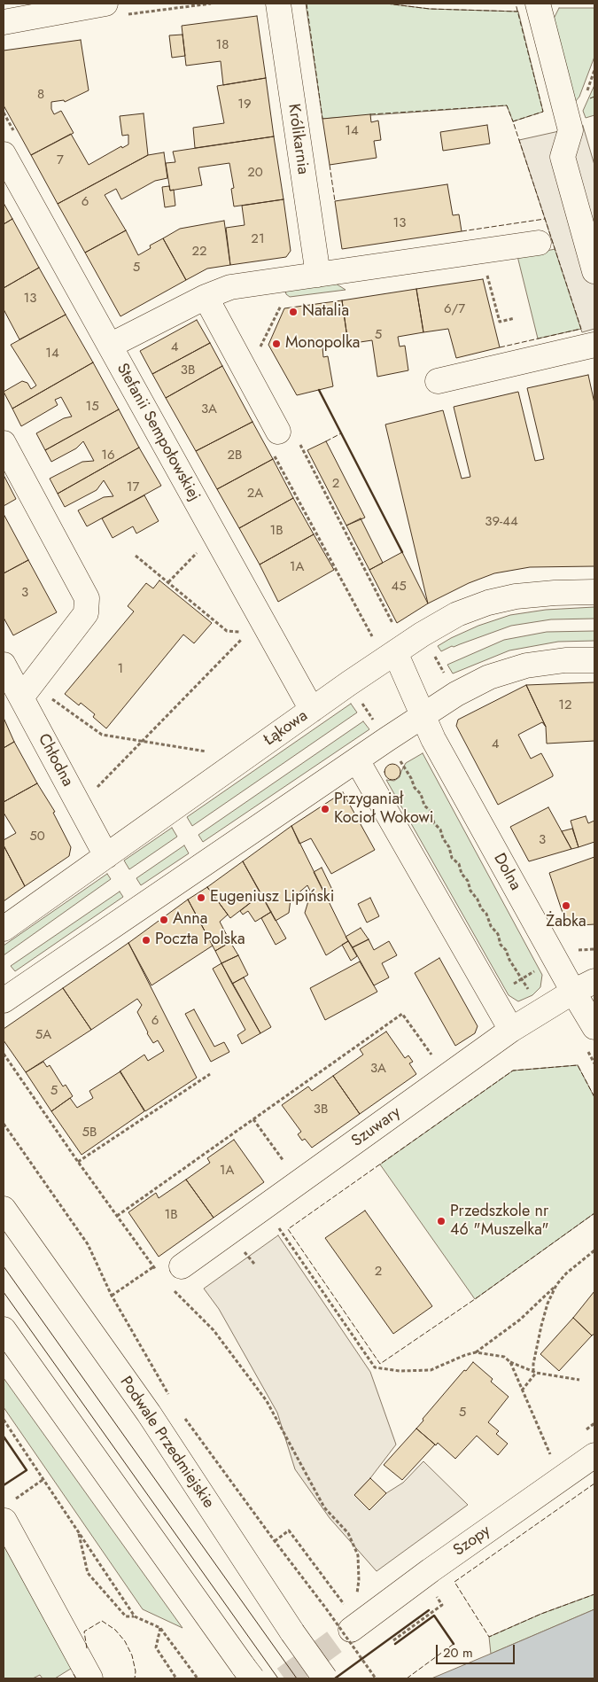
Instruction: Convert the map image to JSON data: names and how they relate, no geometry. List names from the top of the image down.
{
  "streets": {
    "street": [
      "Królikarnia",
      "Stefanii Sempołowskiej",
      "Łąkowa",
      "Chłodna",
      "Dolna",
      "Szuwary",
      "Podwale Przedmiejskie",
      "Szopy"
    ]
  },
  "crossings": [
    ["Stefanii Sempołowskiej", "Łąkowa"],
    ["Łąkowa", "Chłodna"],
    ["Łąkowa", "Dolna"],
    ["Dolna", "Szuwary"]
  ],
  "places": [
    "Natalia",
    "Monopolka",
    "Przyganiał Kocioł Wokowi",
    "Eugeniusz Lipiński",
    "Żabka",
    "Anna",
    "Poczta Polska",
    "Przedszkole nr 46 \"Muszelka\""
  ],
  "house_numbers": [
    "18",
    "8",
    "19",
    "14",
    "7",
    "20",
    "6",
    "13",
    "21",
    "22",
    "5",
    "13",
    "6/7",
    "5",
    "4",
    "14",
    "3B",
    "15",
    "3A",
    "16",
    "2B",
    "2",
    "17",
    "2A",
    "39-44",
    "1B",
    "1A",
    "45",
    "3",
    "1",
    "12",
    "4",
    "50",
    "3",
    "6",
    "5A",
    "3A",
    "5",
    "3B",
    "5B",
    "1A",
    "1B",
    "2",
    "5"
  ],
  "scale_bar": "20 m"
}
